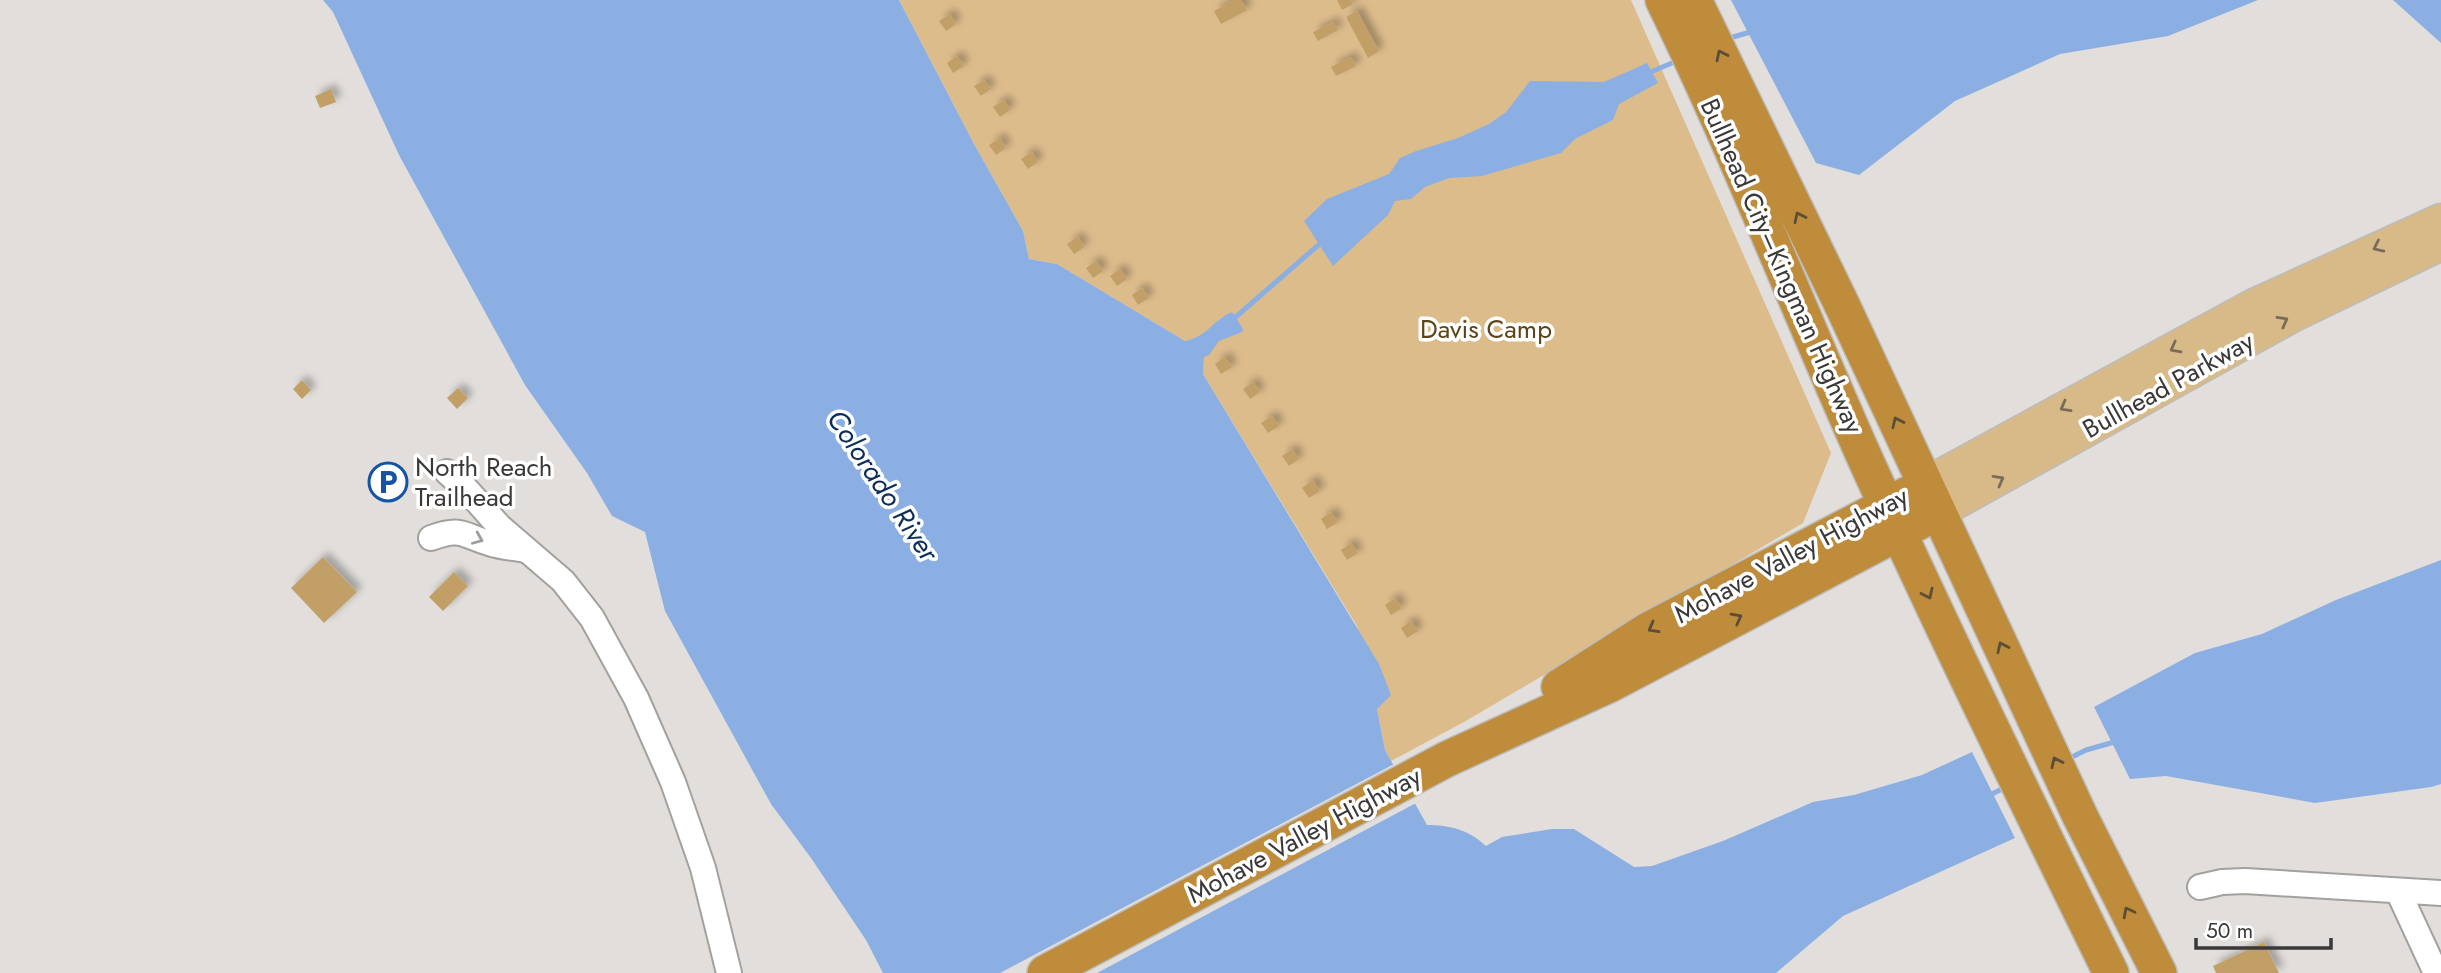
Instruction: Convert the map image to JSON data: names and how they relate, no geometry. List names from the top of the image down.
{
  "streets": {
    "highway": ["Bullhead City–Kingman Highway", "Bullhead Parkway", "Mohave Valley Highway"]
  },
  "crossings": [
    ["Bullhead City–Kingman Highway", "Bullhead Parkway"],
    ["Bullhead City–Kingman Highway", "Mohave Valley Highway"],
    ["Bullhead Parkway", "Mohave Valley Highway"]
  ],
  "water": ["Colorado River"],
  "parks": ["Davis Camp"],
  "places": {
    "parking": ["North Reach Trailhead"]
  },
  "scale_bar": "50 m"
}
